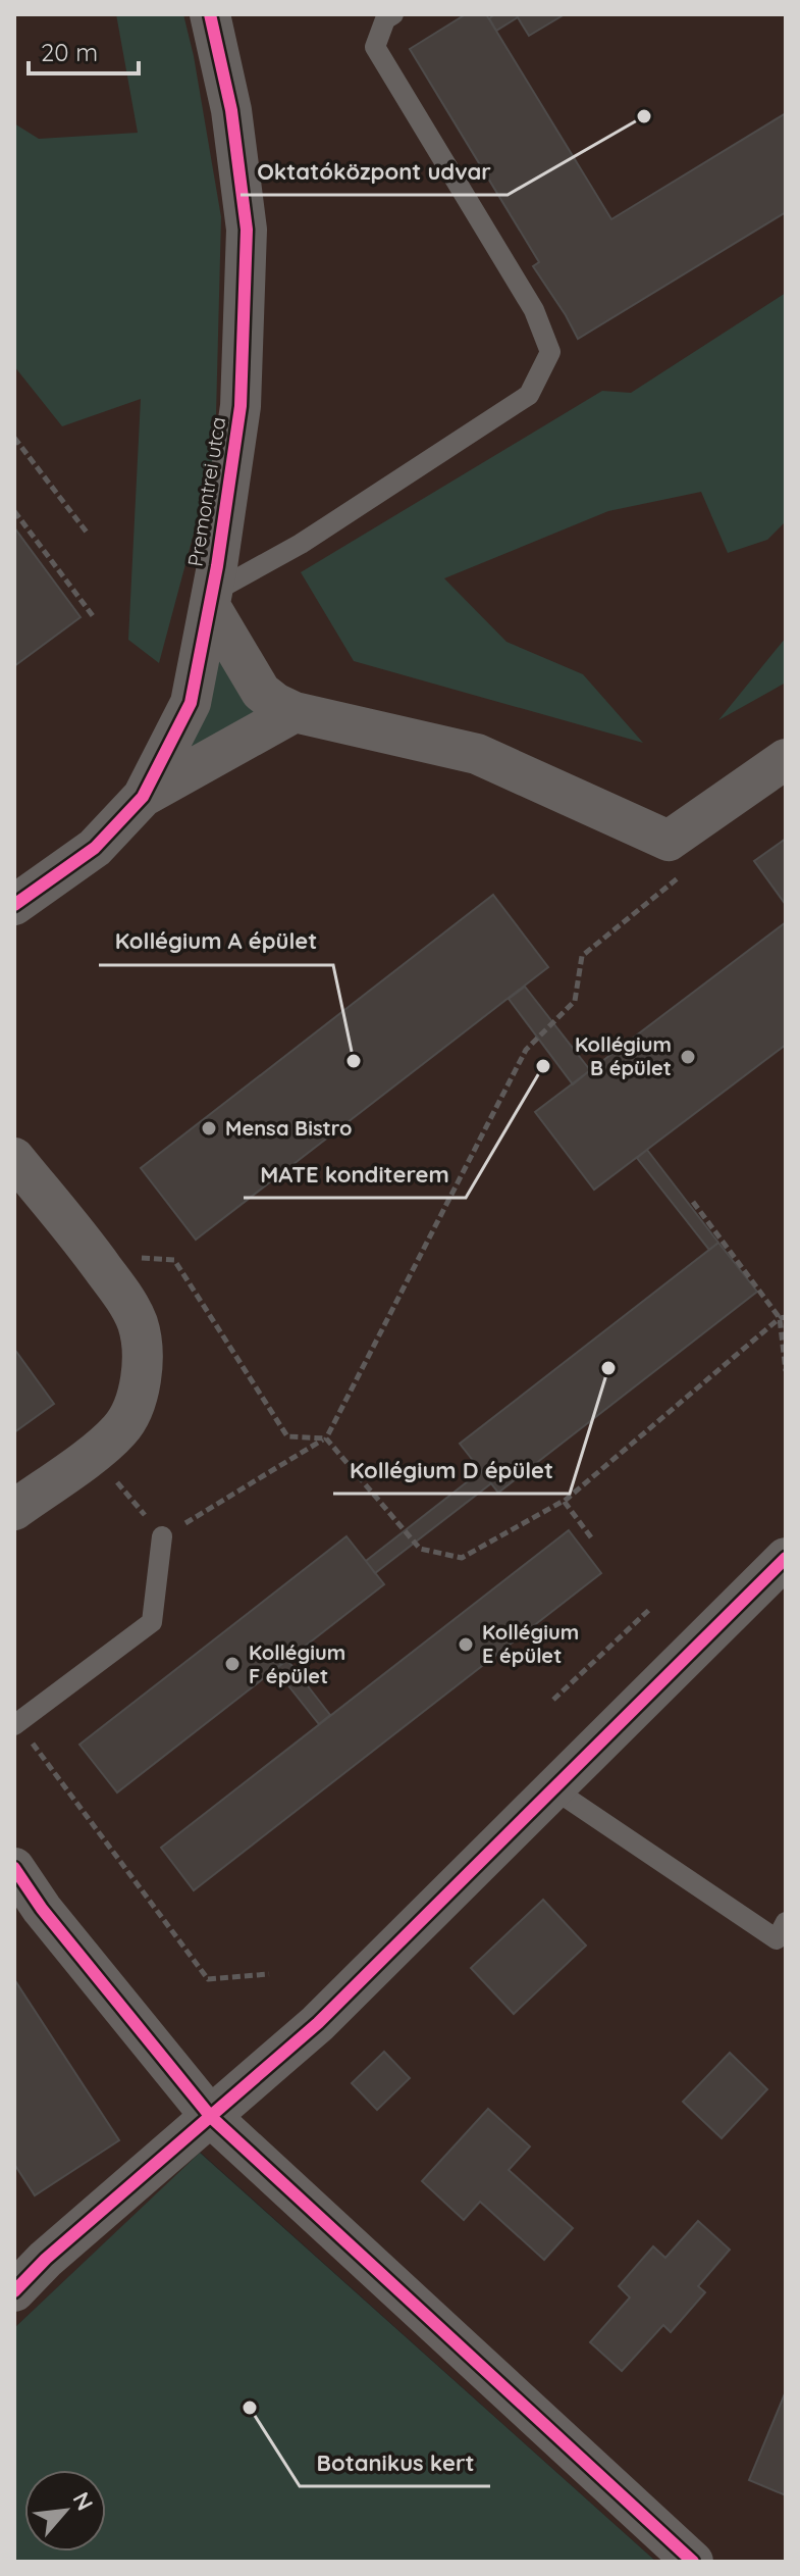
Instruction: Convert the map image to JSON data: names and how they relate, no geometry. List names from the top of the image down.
{
  "streets": {
    "street": ["Premontrei utca"]
  },
  "places": [
    "Oktatóközpont udvar",
    "Kollégium B épület",
    "Kollégium A épület",
    "MATE konditerem",
    "Mensa Bistro",
    "Kollégium D épület",
    "Kollégium E épület",
    "Kollégium F épület",
    "Botanikus kert"
  ],
  "scale_bar": "20 m",
  "north": "top right"
}
